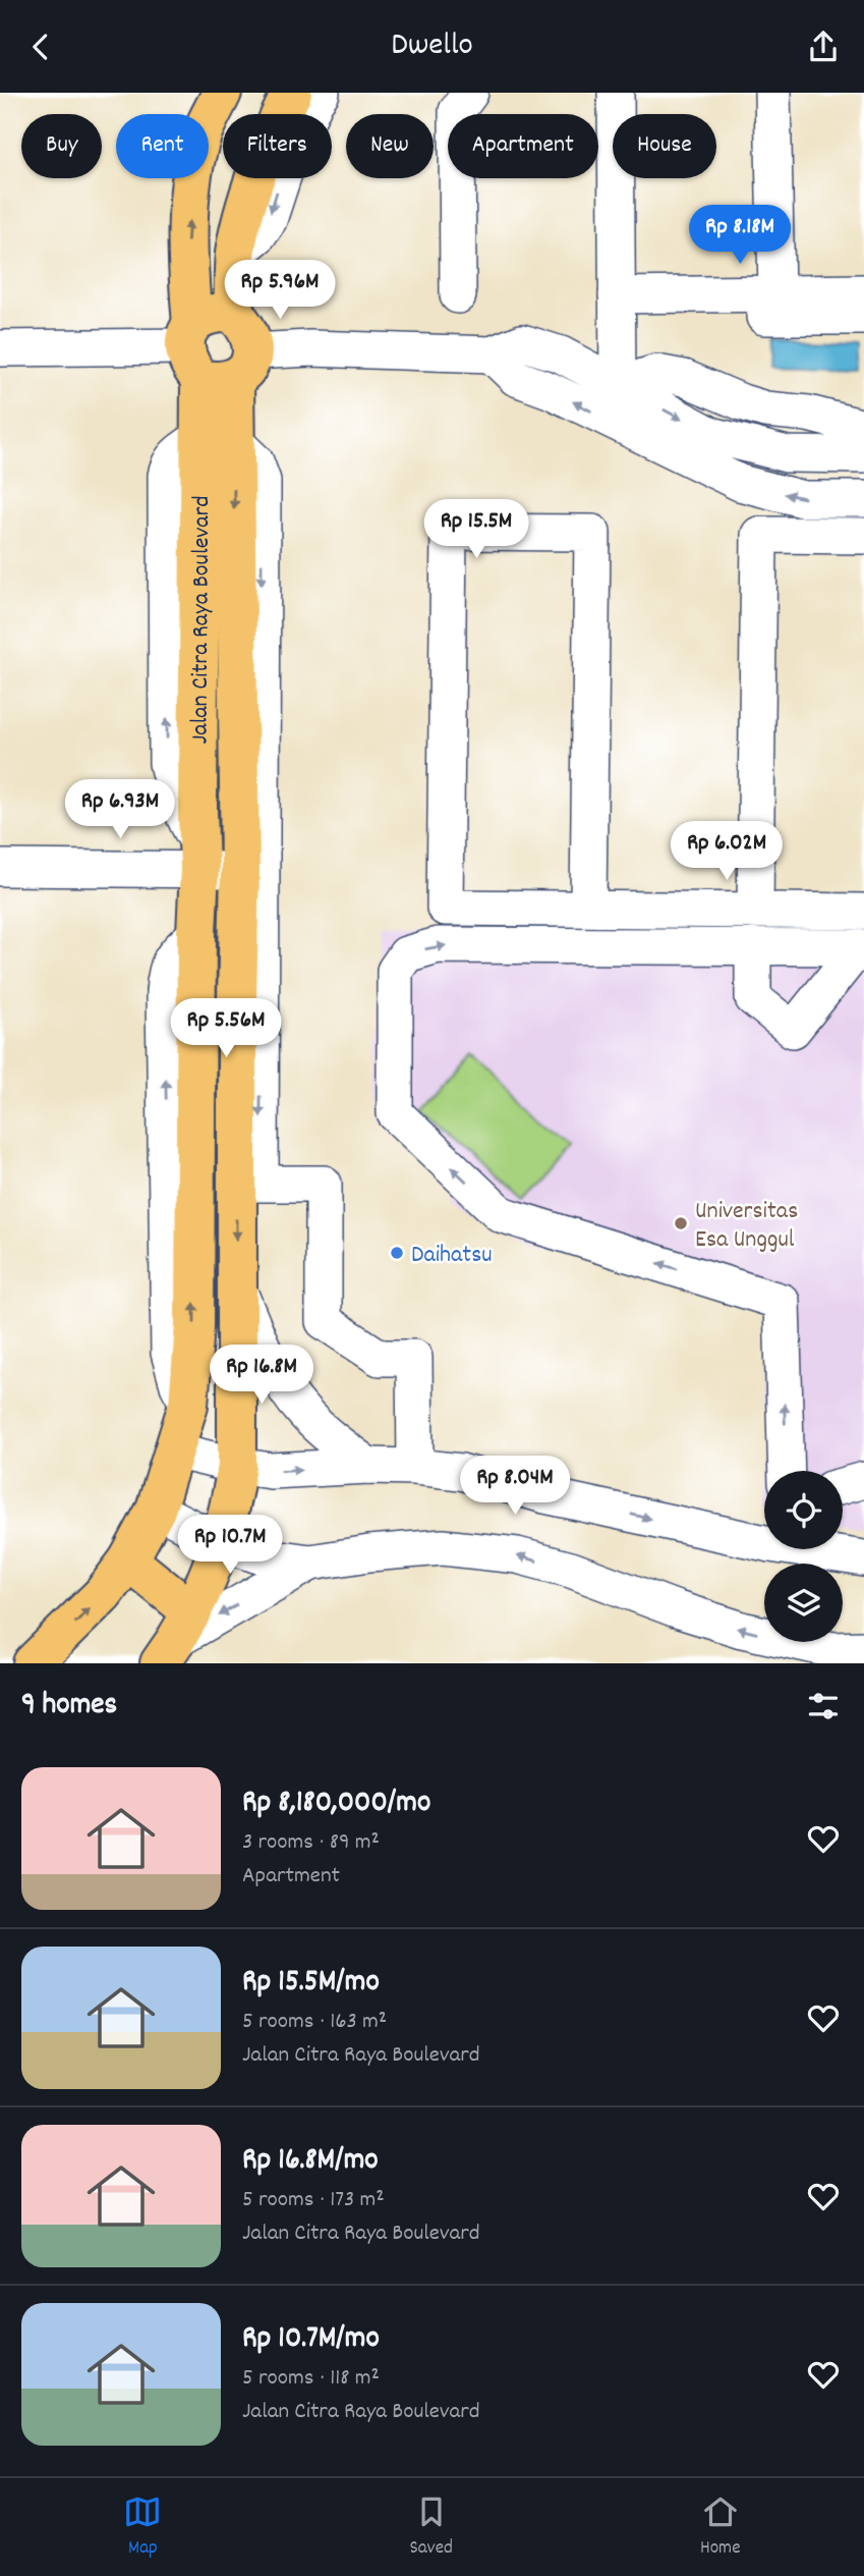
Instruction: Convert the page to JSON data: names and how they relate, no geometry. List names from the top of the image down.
{
  "streets": {
    "main road": ["Jalan Citra Raya Boulevard"]
  },
  "places": ["Universitas Esa Unggul", "Daihatsu"],
  "page": {
    "header": "Dwello",
    "chip": [
      "Buy",
      "Rent",
      "Filters",
      "New",
      "Apartment",
      "House"
    ],
    "price": [
      "Rp 8.18M",
      "Rp 5.96M",
      "Rp 15.5M",
      "Rp 6.93M",
      "Rp 6.02M",
      "Rp 5.56M",
      "Rp 16.8M",
      "Rp 8.04M",
      "Rp 10.7M"
    ],
    "heading": "9 homes",
    "list": [
      {
        "name": "Rp 8,180,000/mo",
        "note": "3 rooms · 89 m² · Apartment"
      },
      {
        "name": "Rp 15.5M/mo",
        "note": "5 rooms · 163 m² · Jalan Citra Raya Boulevard"
      },
      {
        "name": "Rp 16.8M/mo",
        "note": "5 rooms · 173 m² · Jalan Citra Raya Boulevard"
      },
      {
        "name": "Rp 10.7M/mo",
        "note": "5 rooms · 118 m² · Jalan Citra Raya Boulevard"
      }
    ],
    "tabs": ["Map", "Saved", "Home"]
  }
}
